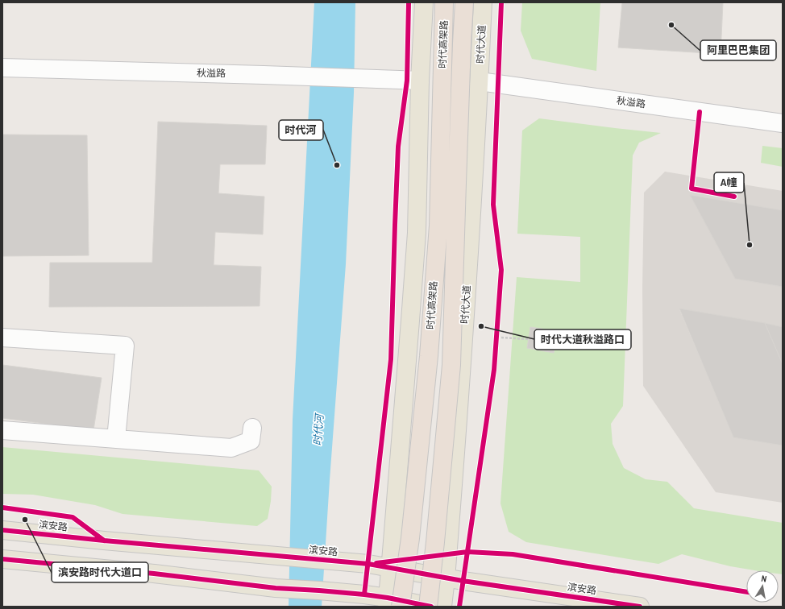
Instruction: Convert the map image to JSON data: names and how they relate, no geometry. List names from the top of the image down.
{
  "streets": {
    "highway": ["时代高架路"],
    "main road": ["时代大道", "滨安路"],
    "street": ["秋溢路"]
  },
  "crossings": [
    ["时代大道", "秋溢路"],
    ["时代大道", "滨安路"]
  ],
  "water": ["时代河"],
  "places": [
    "阿里巴巴集团",
    "时代河",
    "A幢",
    "时代大道秋溢路口",
    "滨安路时代大道口"
  ],
  "north": "top"
}
